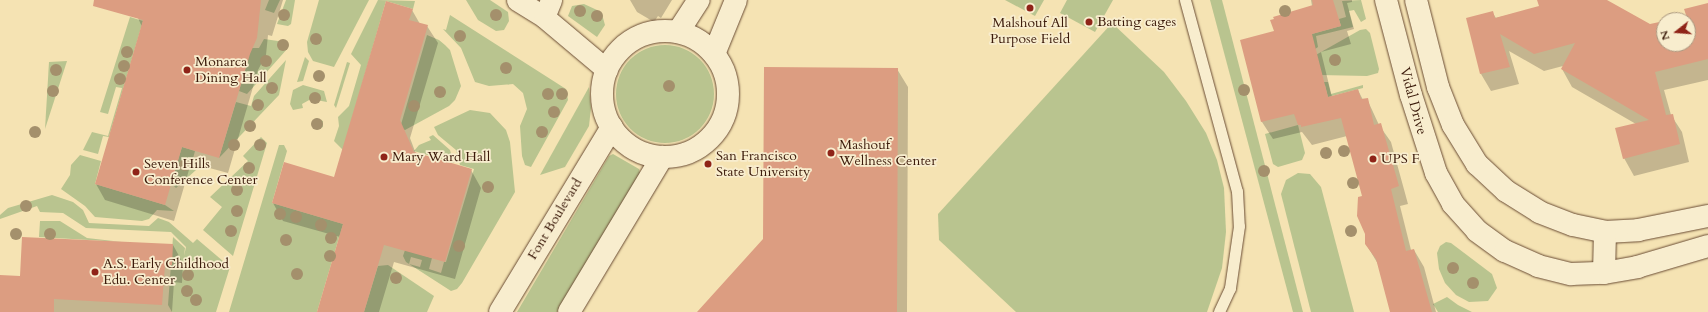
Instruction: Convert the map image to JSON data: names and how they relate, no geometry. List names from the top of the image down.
{
  "streets": {
    "street": ["Vidal Drive", "Font Boulevard"]
  },
  "places": [
    "Malshouf All Purpose Field",
    "Batting cages",
    "Monarca Dining Hall",
    "Mashouf Wellness Center",
    "Mary Ward Hall",
    "UPS F",
    "San Francisco State University",
    "Seven Hills Conference Center",
    "A.S. Early Childhood Edu. Center"
  ],
  "north": "left"
}
